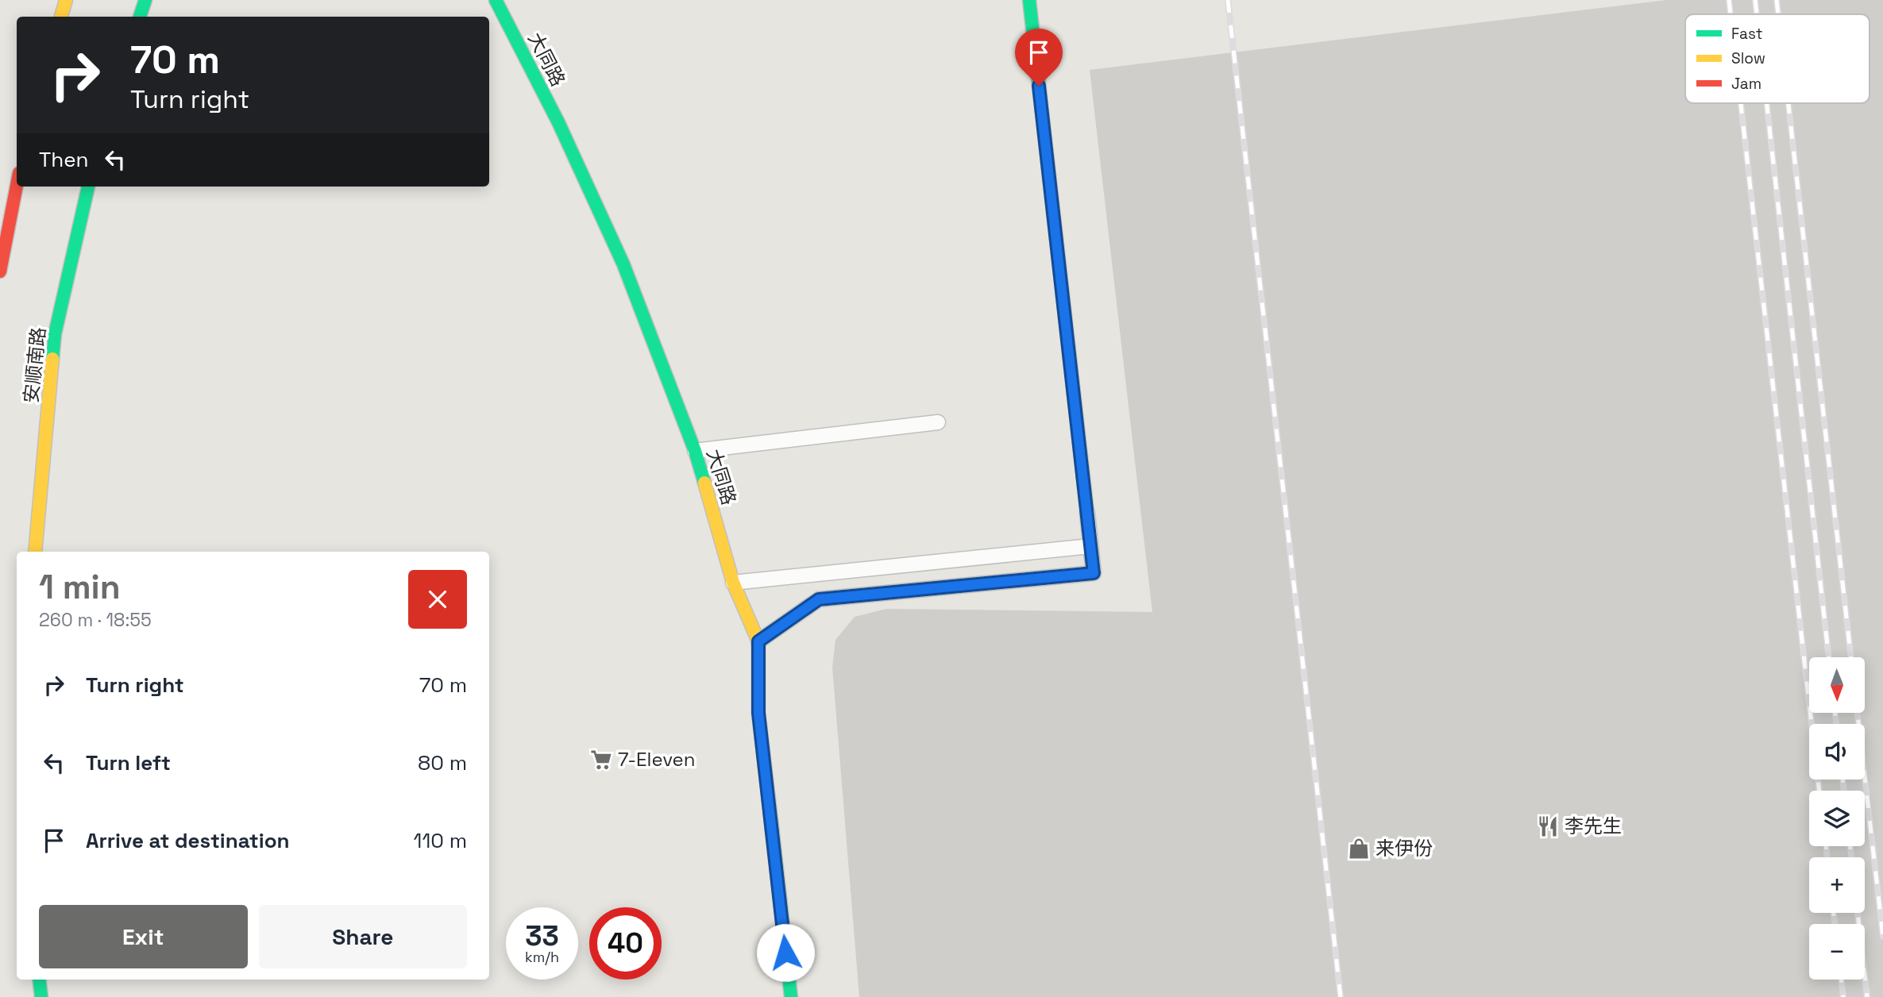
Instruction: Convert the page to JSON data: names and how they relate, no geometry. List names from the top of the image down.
{
  "streets": {
    "street": ["大同路", "安顺南路"]
  },
  "places": {
    "supermarket": ["7-Eleven"],
    "restaurant": ["李先生"],
    "shop": ["来伊份"]
  },
  "legend": ["Fast", "Slow", "Jam"],
  "north": "bottom",
  "page": {
    "turn": ["70 m", "Turn right"],
    "then": "Then",
    "heading": ["1 min", "260 m · 18:55"],
    "list": [
      {
        "name": "Turn right",
        "value": "70 m"
      },
      {
        "name": "Turn left",
        "value": "80 m"
      },
      {
        "name": "Arrive at destination",
        "value": "110 m"
      }
    ],
    "map_buttons": ["+", "−"],
    "buttons": ["Exit", "Share"],
    "speed": "33 km/h",
    "limit": "40"
  }
}
